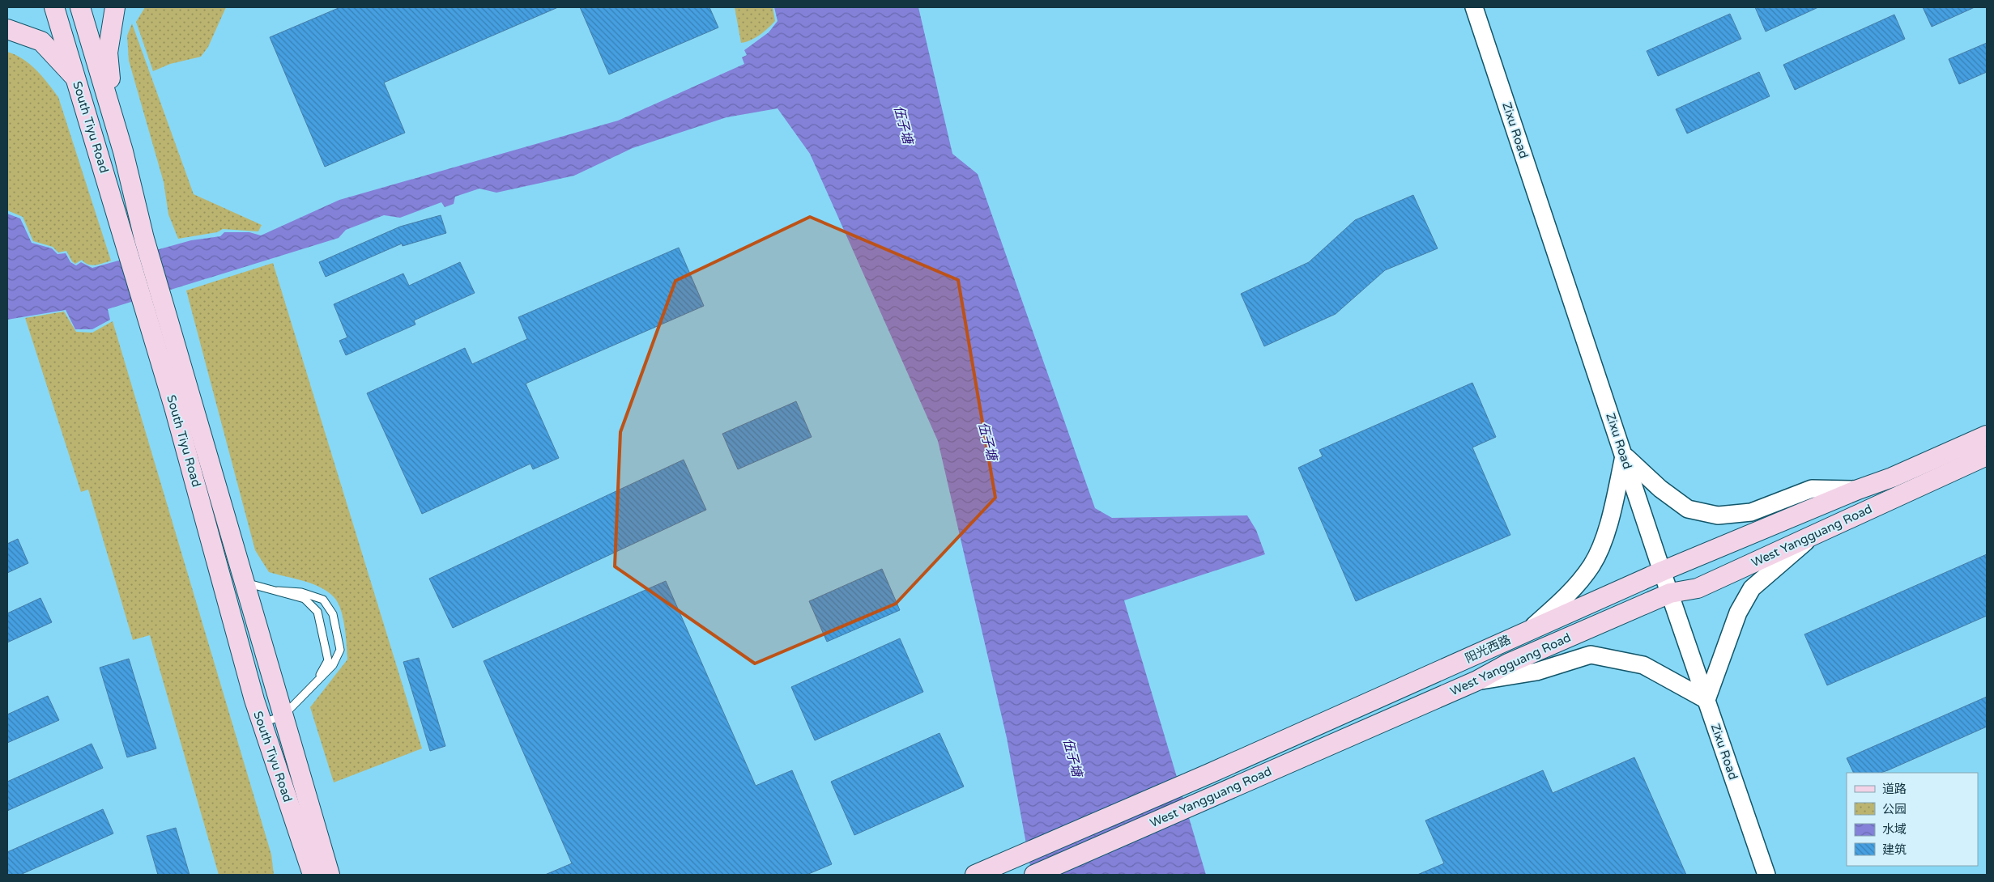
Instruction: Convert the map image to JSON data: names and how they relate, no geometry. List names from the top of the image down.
{
  "streets": {
    "main road": ["South Tiyu Road", "West Yangguang Road"],
    "street": ["Zixu Road"]
  },
  "crossings": [
    ["Zixu Road", "West Yangguang Road"]
  ],
  "water": ["伍子塘"],
  "legend": [
    "道路",
    "公园",
    "水域",
    "建筑"
  ]
}
